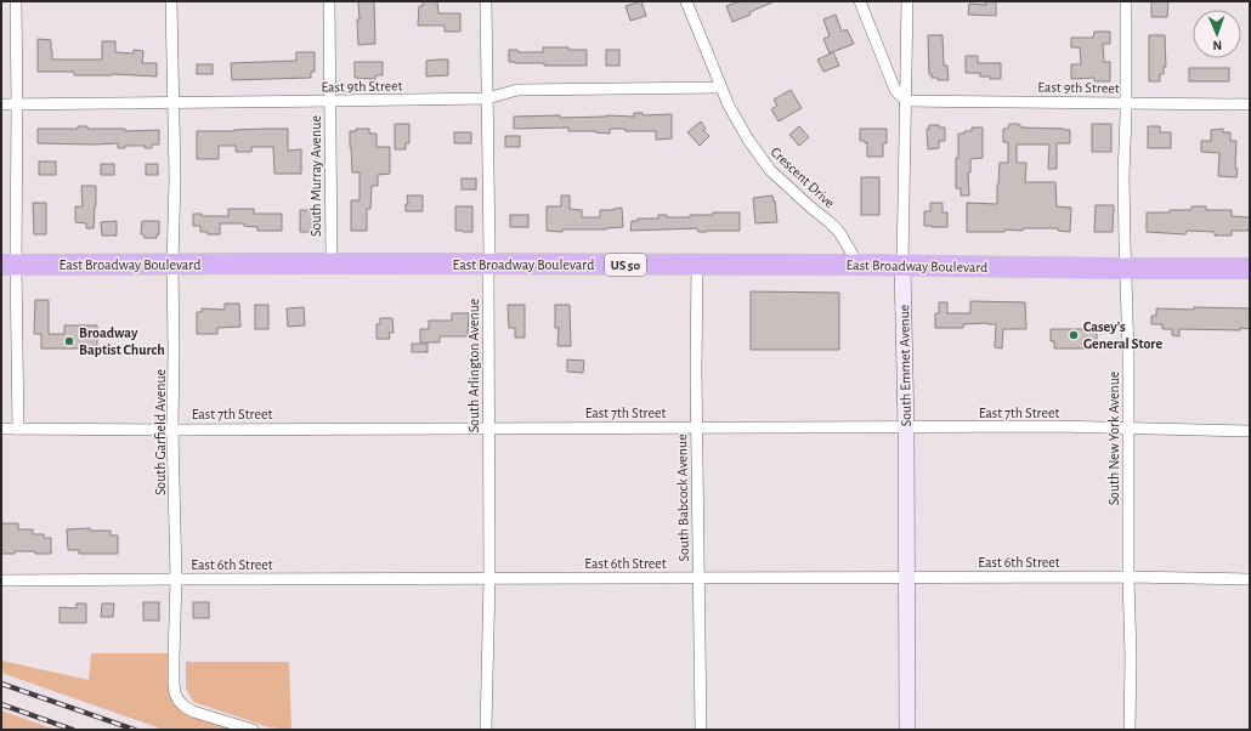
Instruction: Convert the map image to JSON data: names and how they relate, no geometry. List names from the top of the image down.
{
  "streets": {
    "highway": ["East Broadway Boulevard", "US 50"],
    "street": [
      "East 9th Street",
      "South Murray Avenue",
      "Crescent Drive",
      "South Arlington Avenue",
      "South Emmet Avenue",
      "East 7th Street",
      "South Garfield Avenue",
      "South New York Avenue",
      "South Babcock Avenue",
      "East 6th Street"
    ]
  },
  "crossings": [
    ["East 9th Street", "South Murray Avenue"],
    ["East 9th Street", "Crescent Drive"],
    ["East 9th Street", "South Arlington Avenue"],
    ["East 9th Street", "South Emmet Avenue"],
    ["East 9th Street", "South Garfield Avenue"],
    ["East 9th Street", "South New York Avenue"],
    ["South Murray Avenue", "East Broadway Boulevard"],
    ["Crescent Drive", "East Broadway Boulevard"],
    ["East Broadway Boulevard", "South Arlington Avenue"],
    ["East Broadway Boulevard", "South Emmet Avenue"],
    ["East Broadway Boulevard", "South Garfield Avenue"],
    ["East Broadway Boulevard", "South New York Avenue"],
    ["East Broadway Boulevard", "South Babcock Avenue"],
    ["South Arlington Avenue", "East 7th Street"],
    ["South Arlington Avenue", "East 6th Street"],
    ["South Emmet Avenue", "East 7th Street"],
    ["South Emmet Avenue", "East 6th Street"],
    ["East 7th Street", "South Garfield Avenue"],
    ["East 7th Street", "South New York Avenue"],
    ["East 7th Street", "South Babcock Avenue"],
    ["South Garfield Avenue", "East 6th Street"],
    ["South New York Avenue", "East 6th Street"],
    ["South Babcock Avenue", "East 6th Street"]
  ],
  "places": ["Casey's General Store", "Broadway Baptist Church"],
  "north": "bottom"
}
